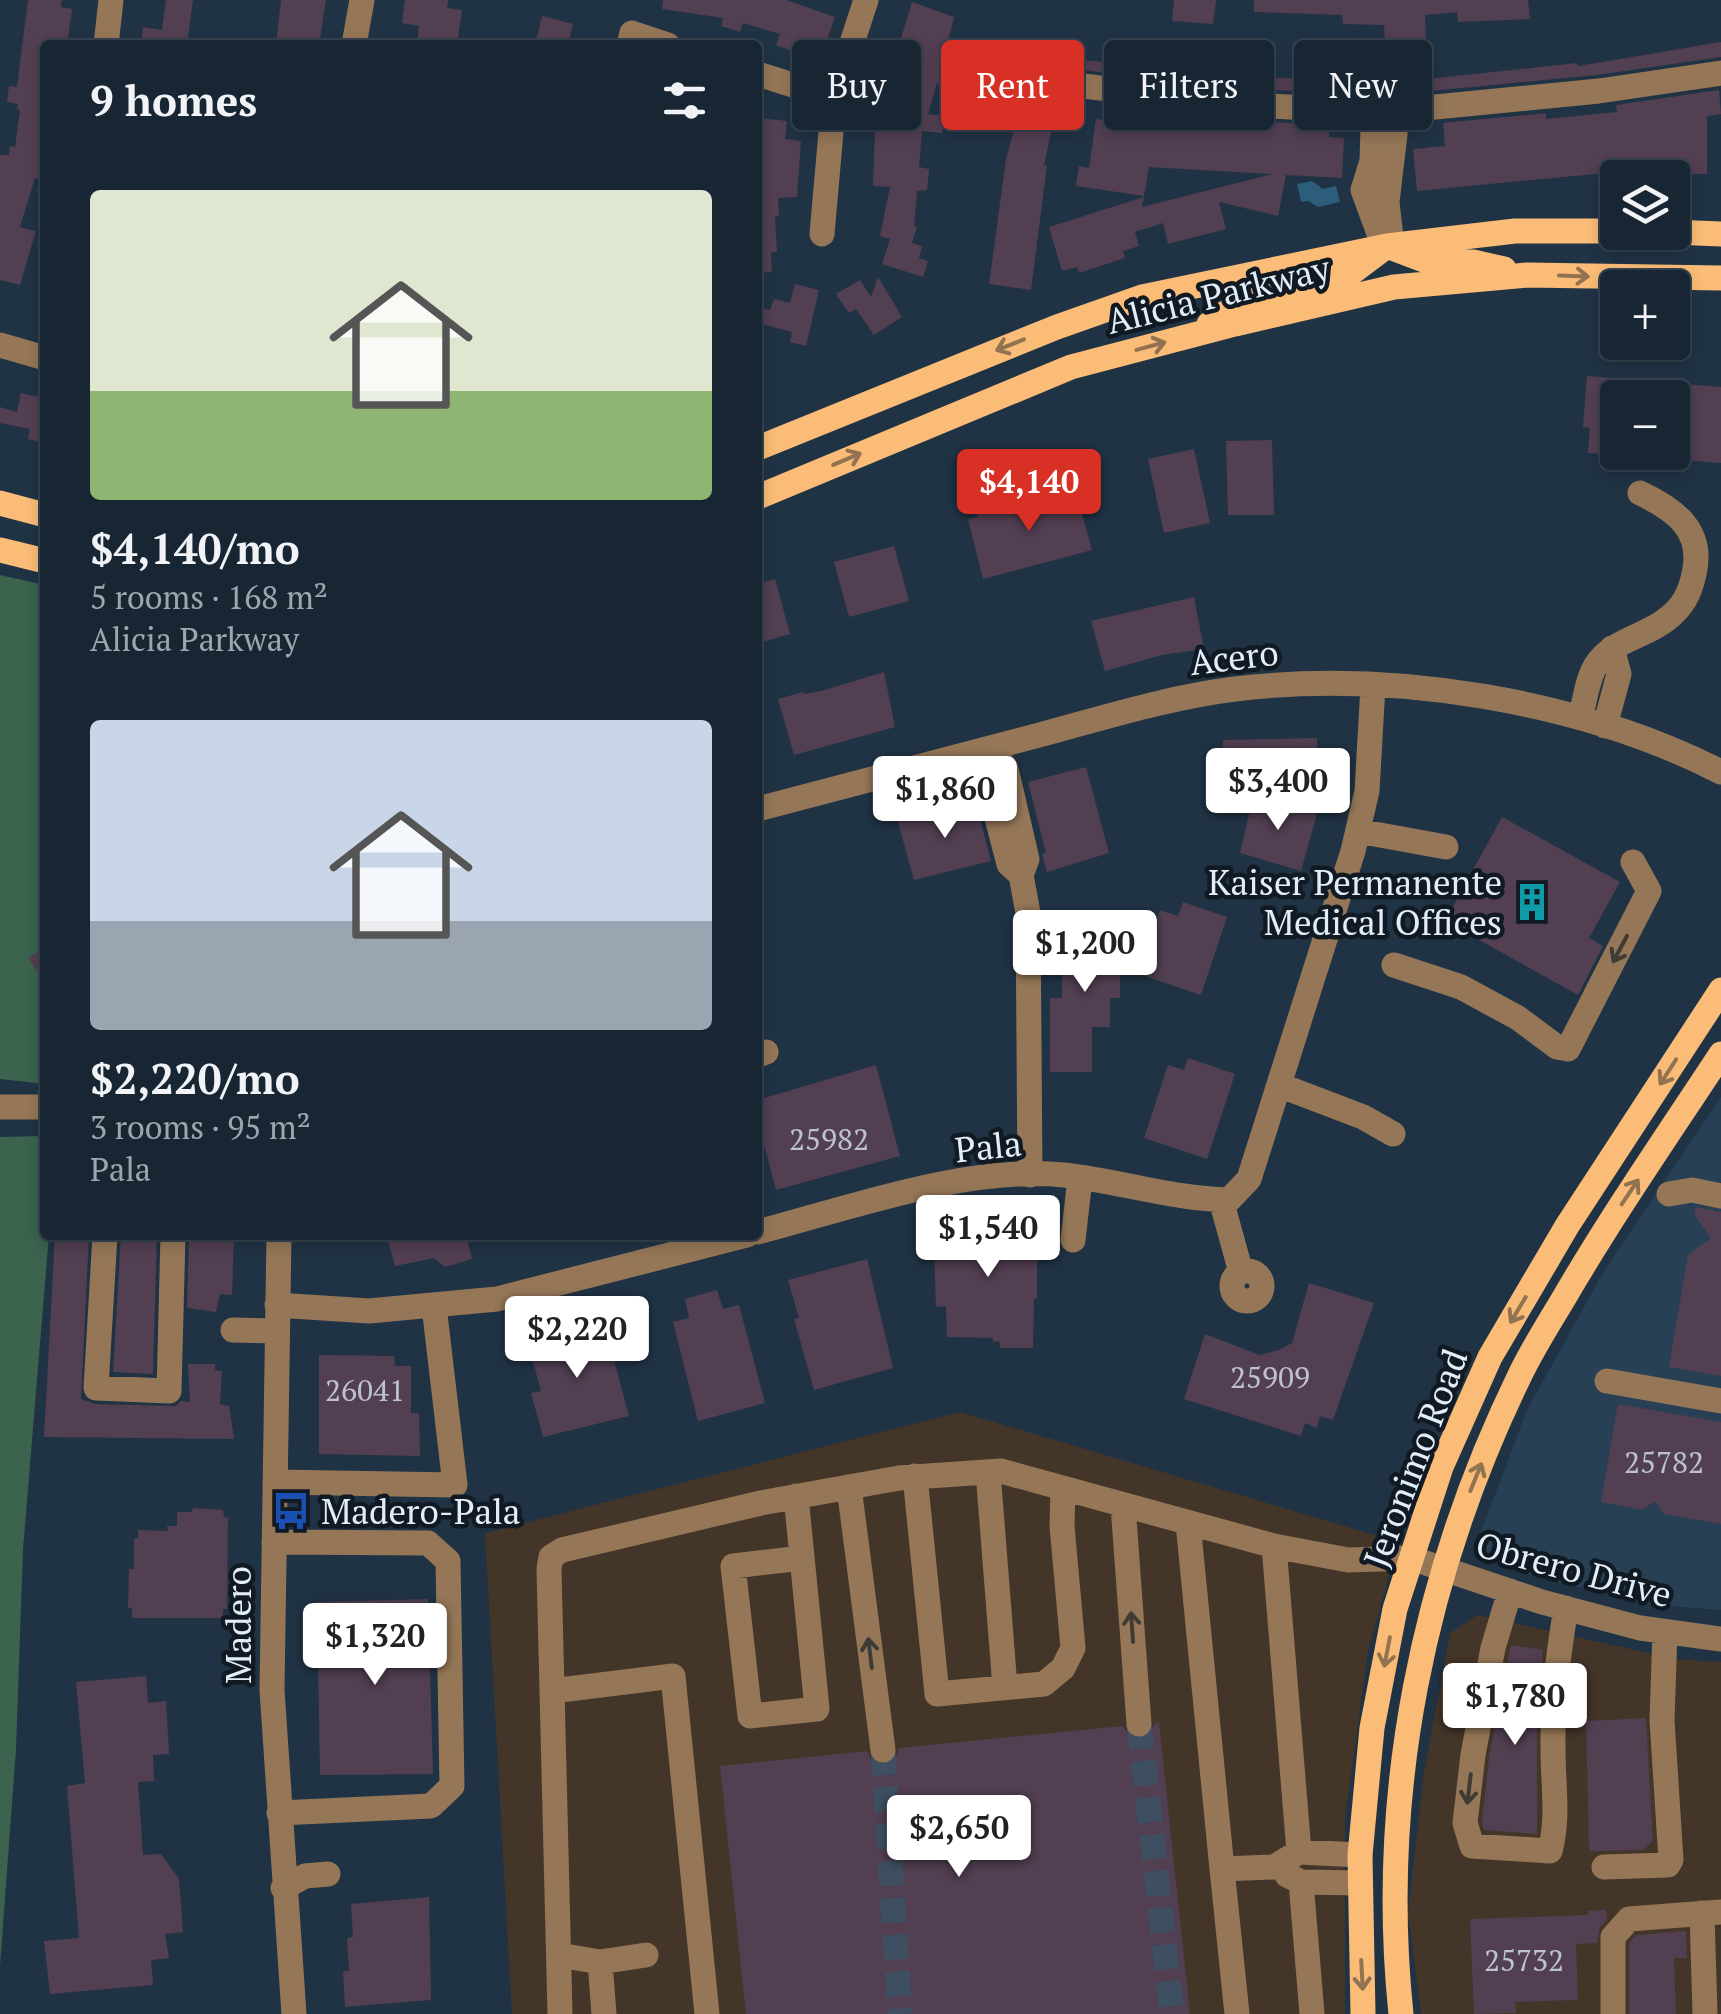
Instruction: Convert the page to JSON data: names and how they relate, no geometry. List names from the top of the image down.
{
  "streets": {
    "main road": ["Alicia Parkway", "Jeronimo Road"],
    "street": [
      "Acero",
      "Pala",
      "Obrero Drive",
      "Madero"
    ]
  },
  "crossings": [
    ["Jeronimo Road", "Obrero Drive"]
  ],
  "places": {
    "building": ["Kaiser Permanente Medical Offices"],
    "bus stop": ["Madero-Pala"]
  },
  "house_numbers": [
    "25982",
    "25909",
    "26041",
    "25782",
    "25732"
  ],
  "page": {
    "chip": [
      "Buy",
      "Rent",
      "Filters",
      "New"
    ],
    "heading": "9 homes",
    "map_buttons": ["+", "−"],
    "list": [
      {
        "name": "$4,140/mo",
        "note": "5 rooms · 168 m² · Alicia Parkway"
      },
      {
        "name": "$2,220/mo",
        "note": "3 rooms · 95 m² · Pala"
      }
    ],
    "price": [
      "$4,140",
      "$3,400",
      "$1,860",
      "$1,200",
      "$1,540",
      "$2,220",
      "$1,320",
      "$1,780",
      "$2,650"
    ]
  }
}
